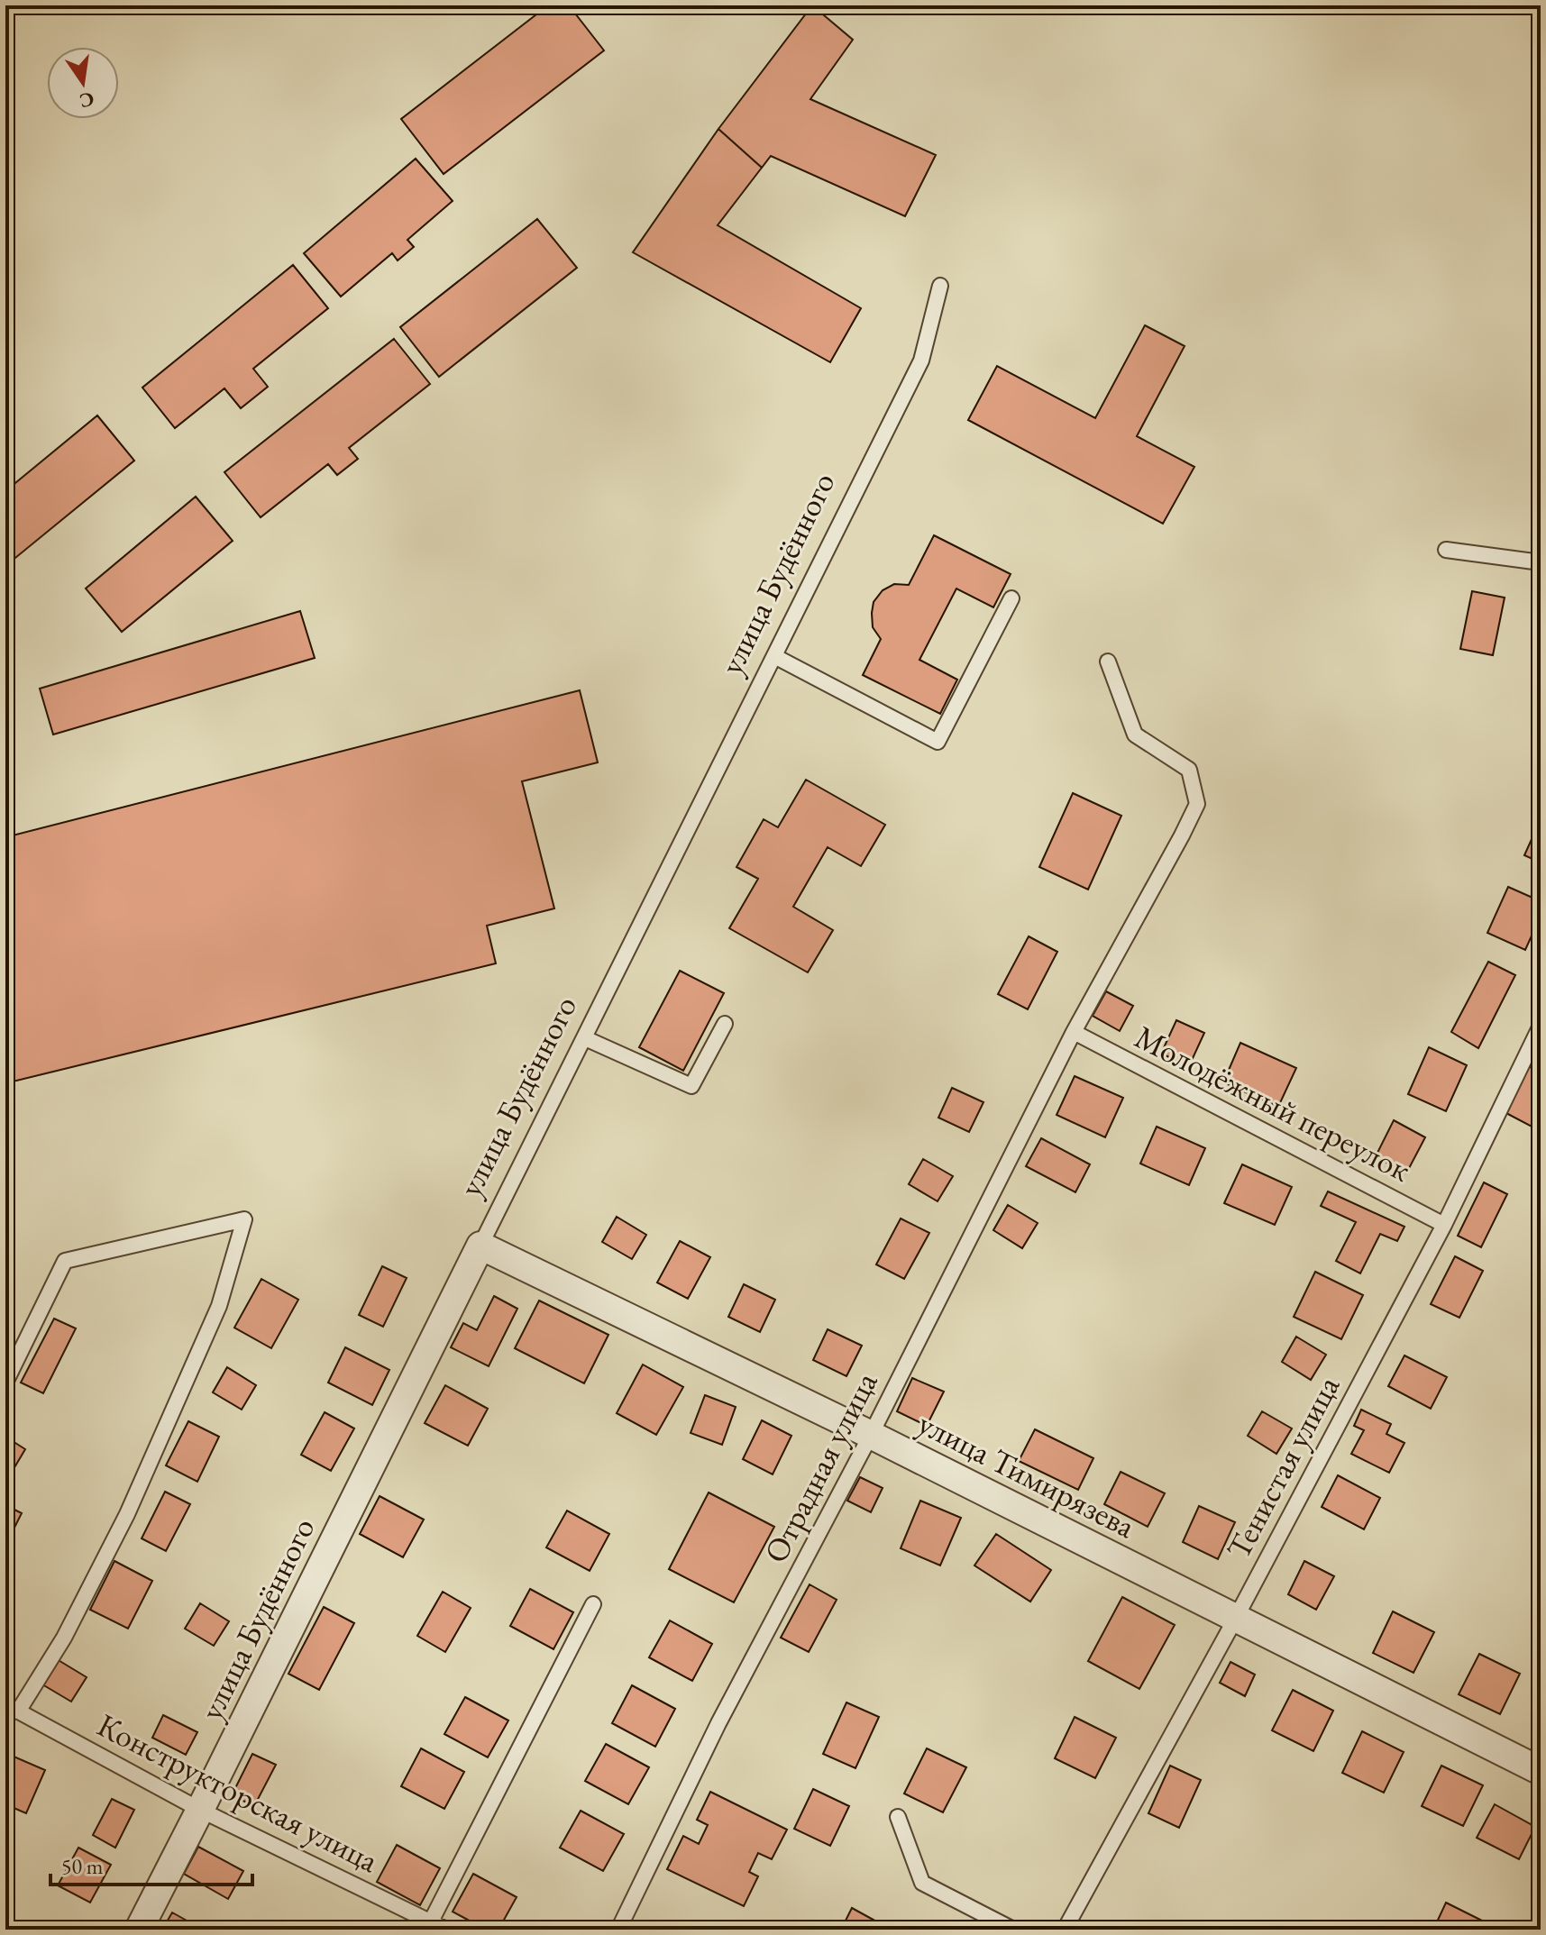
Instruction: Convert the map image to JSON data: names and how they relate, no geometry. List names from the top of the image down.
{
  "streets": {
    "street": ["улица Будённого", "улица Тимирязева"],
    "lane": [
      "Молодёжный переулок",
      "Отрадная улица",
      "Тенистая улица",
      "Конструкторская улица"
    ]
  },
  "crossings": [
    ["улица Будённого", "улица Тимирязева"],
    ["улица Будённого", "Конструкторская улица"],
    ["Молодёжный переулок", "Отрадная улица"],
    ["Молодёжный переулок", "Тенистая улица"],
    ["Отрадная улица", "улица Тимирязева"],
    ["Тенистая улица", "улица Тимирязева"]
  ],
  "scale_bar": "50 m",
  "north": "bottom"
}
